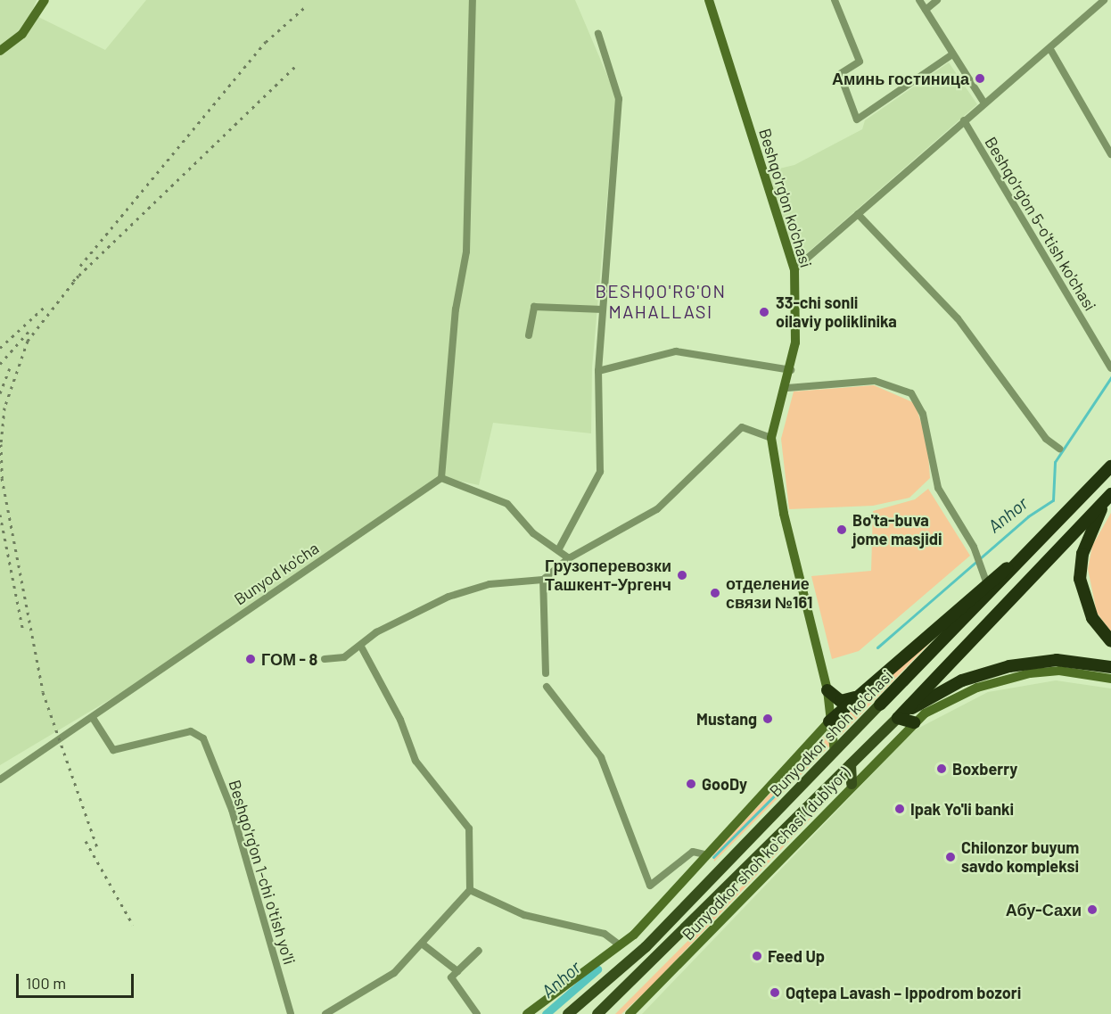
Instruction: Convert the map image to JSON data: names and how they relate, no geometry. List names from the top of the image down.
{
  "streets": {
    "highway": ["Bunyodkor shoh ko'chasi"],
    "street": [
      "Beshqo'rg'on ko'chasi",
      "Beshqo'rg'on 5-o'tish ko'chasi",
      "Bunyod ko'cha",
      "Bunyodkor shoh koʻchasi (dublyor)",
      "Beshqo'rg'on 1-chi o'tish yo'li"
    ]
  },
  "crossings": [
    ["Beshqo'rg'on ko'chasi", "Bunyodkor shoh ko'chasi"],
    ["Bunyod ko'cha", "Beshqo'rg'on 1-chi o'tish yo'li"]
  ],
  "districts": ["BESHQO'RG'ON MAHALLASI"],
  "water": ["Anhor"],
  "places": [
    "Аминь гостиница",
    "33-chi sonli oilaviy poliklinika",
    "Bo'ta-buva jome masjidi",
    "Грузоперевозки Ташкент-Ургенч",
    "отделение связи №161",
    "ГОМ - 8",
    "Mustang",
    "Boxberry",
    "GooDy",
    "Ipak Yo'li banki",
    "Chilonzor buyum savdo kompleksi",
    "Абу-Сахи",
    "Feed Up",
    "Oqtepa Lavash – Ippodrom bozori"
  ],
  "scale_bar": "100 m"
}
